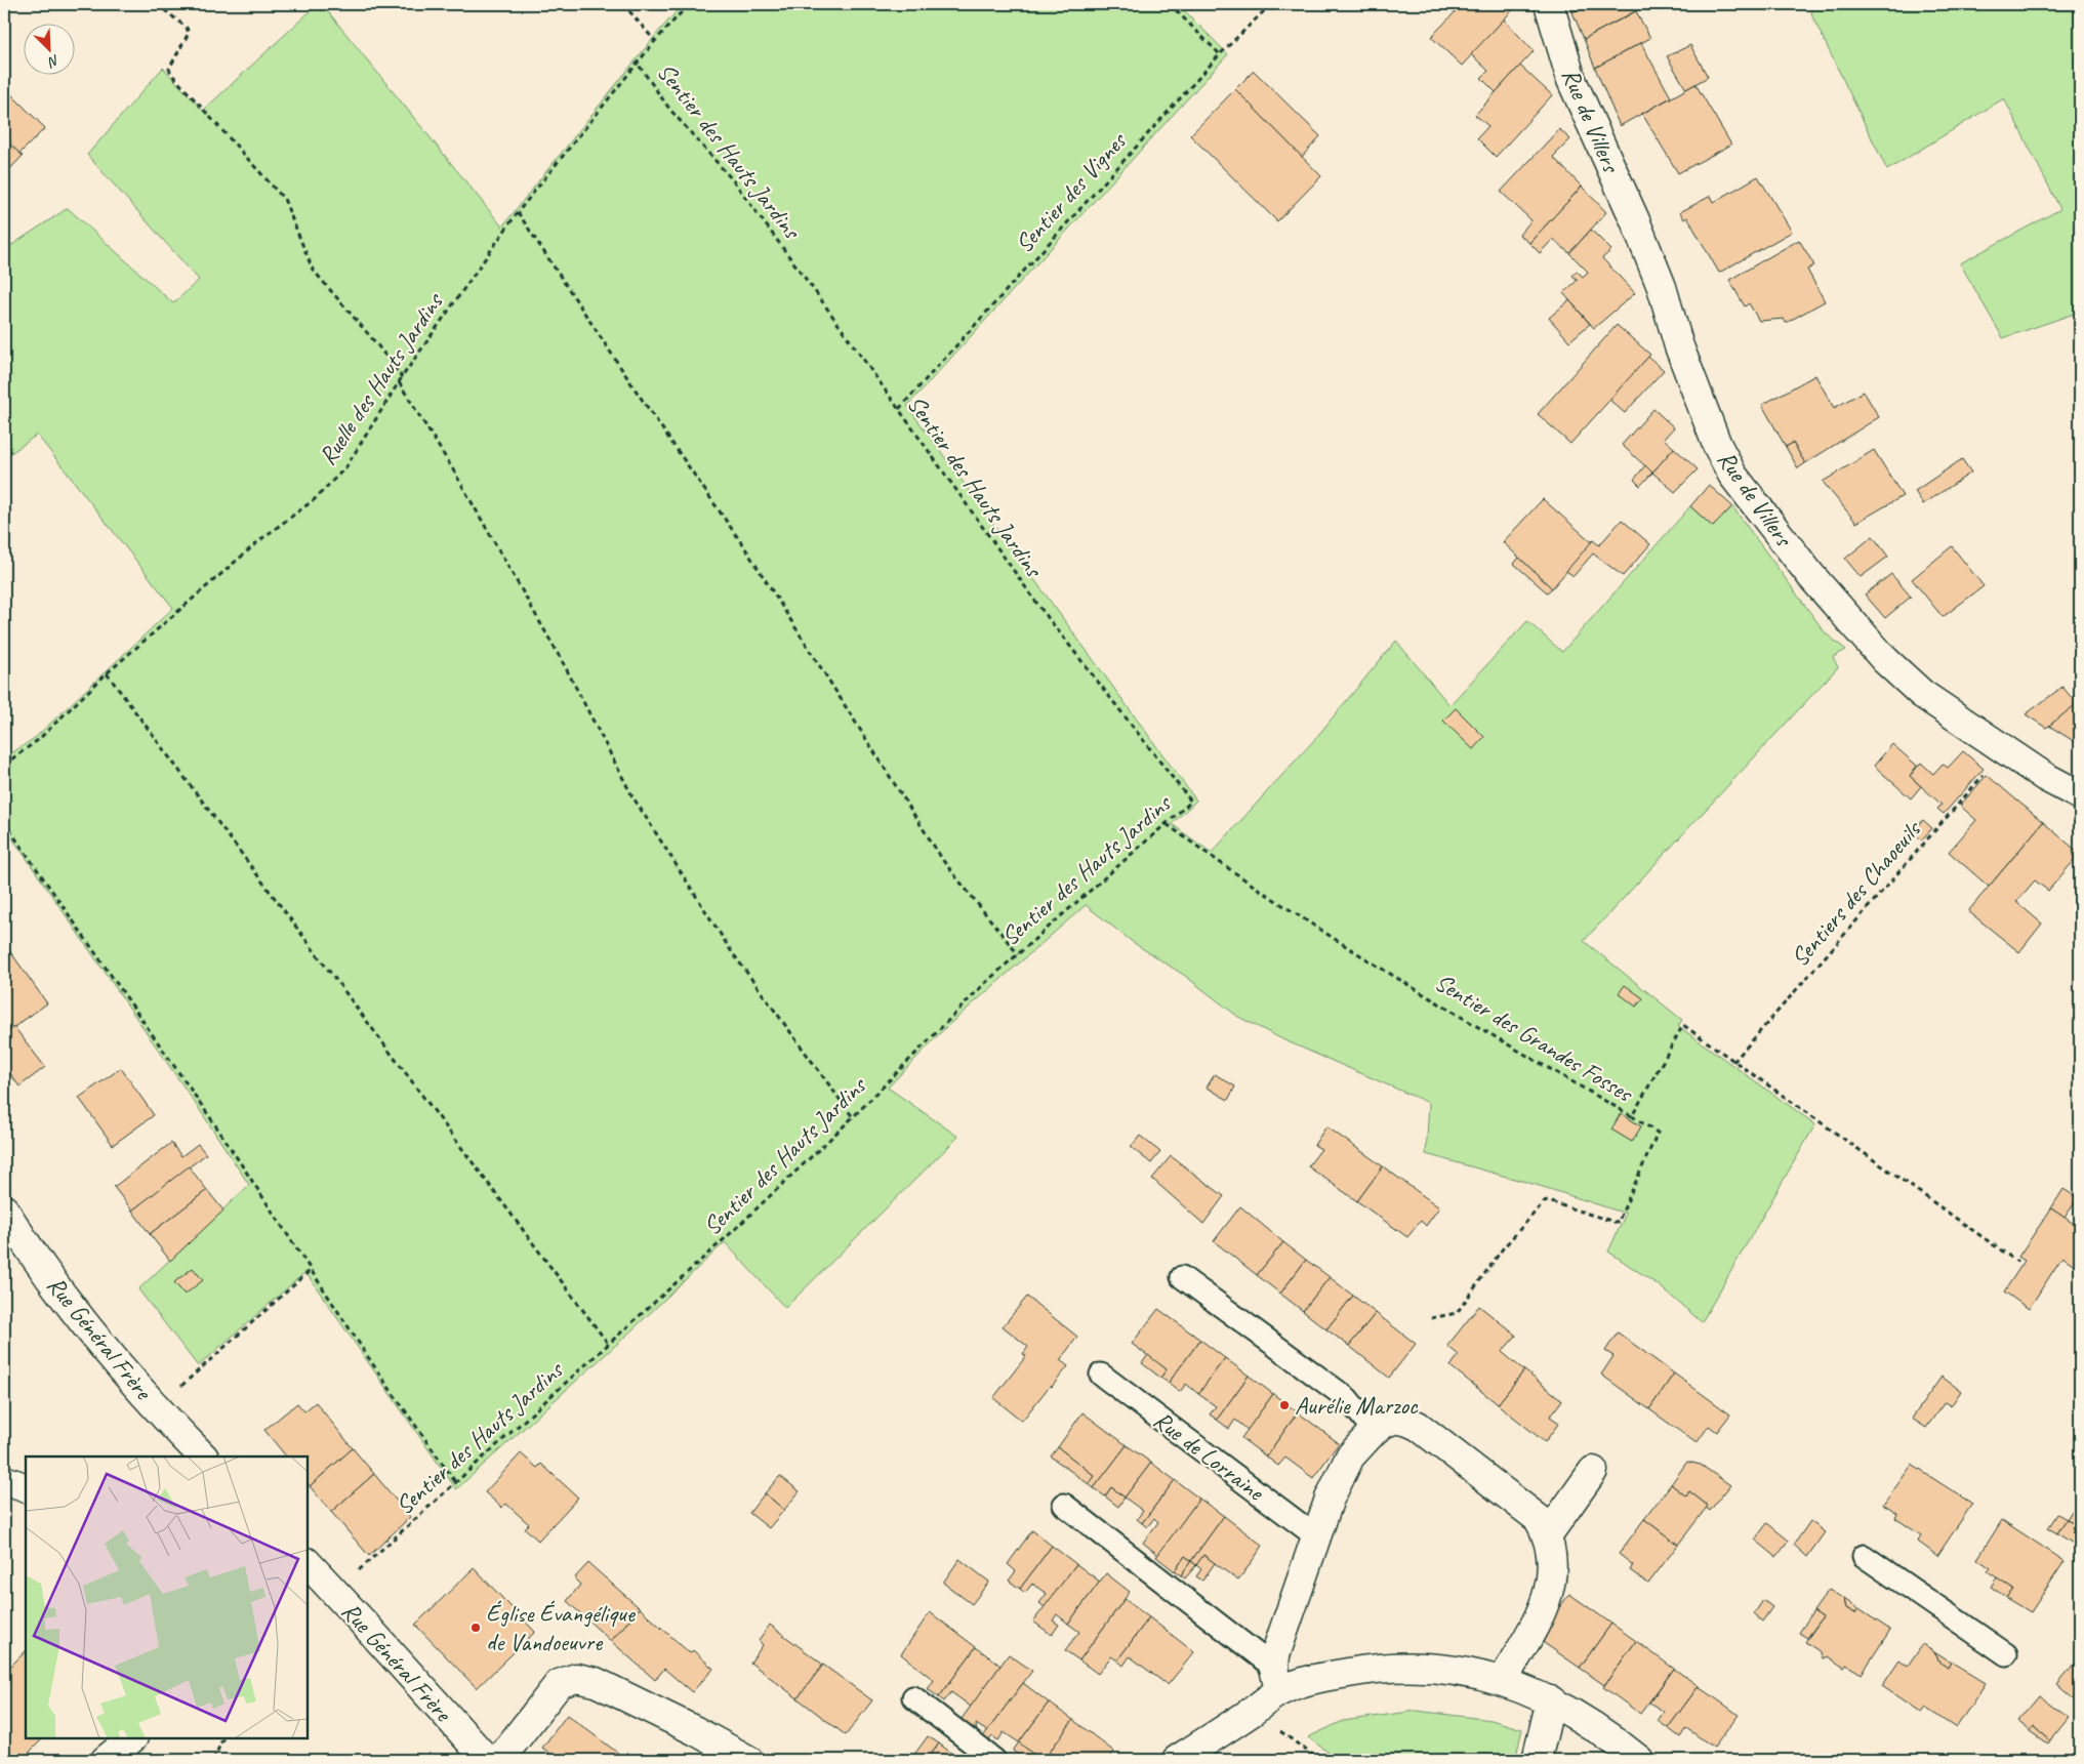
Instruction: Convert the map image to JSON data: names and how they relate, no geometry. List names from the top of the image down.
{
  "streets": {
    "street": ["Rue de Villers", "Rue Général Frère"],
    "lane": ["Rue de Lorraine"],
    "path": [
      "Sentier des Hauts Jardins",
      "Sentier des Vignes",
      "Ruelle des Hauts Jardins",
      "Sentiers des Chaoeuils",
      "Sentier des Grandes Fosses"
    ]
  },
  "crossings": [
    ["Rue de Villers", "Sentiers des Chaoeuils"],
    ["Sentier des Hauts Jardins", "Sentier des Vignes"],
    ["Sentier des Hauts Jardins", "Ruelle des Hauts Jardins"],
    ["Sentier des Hauts Jardins", "Sentier des Grandes Fosses"],
    ["Sentier des Hauts Jardins", "Rue Général Frère"],
    ["Sentiers des Chaoeuils", "Sentier des Grandes Fosses"]
  ],
  "places": ["Aurélie Marzoc", "Église Évangélique de Vandoeuvre"],
  "north": "bottom right"
}
